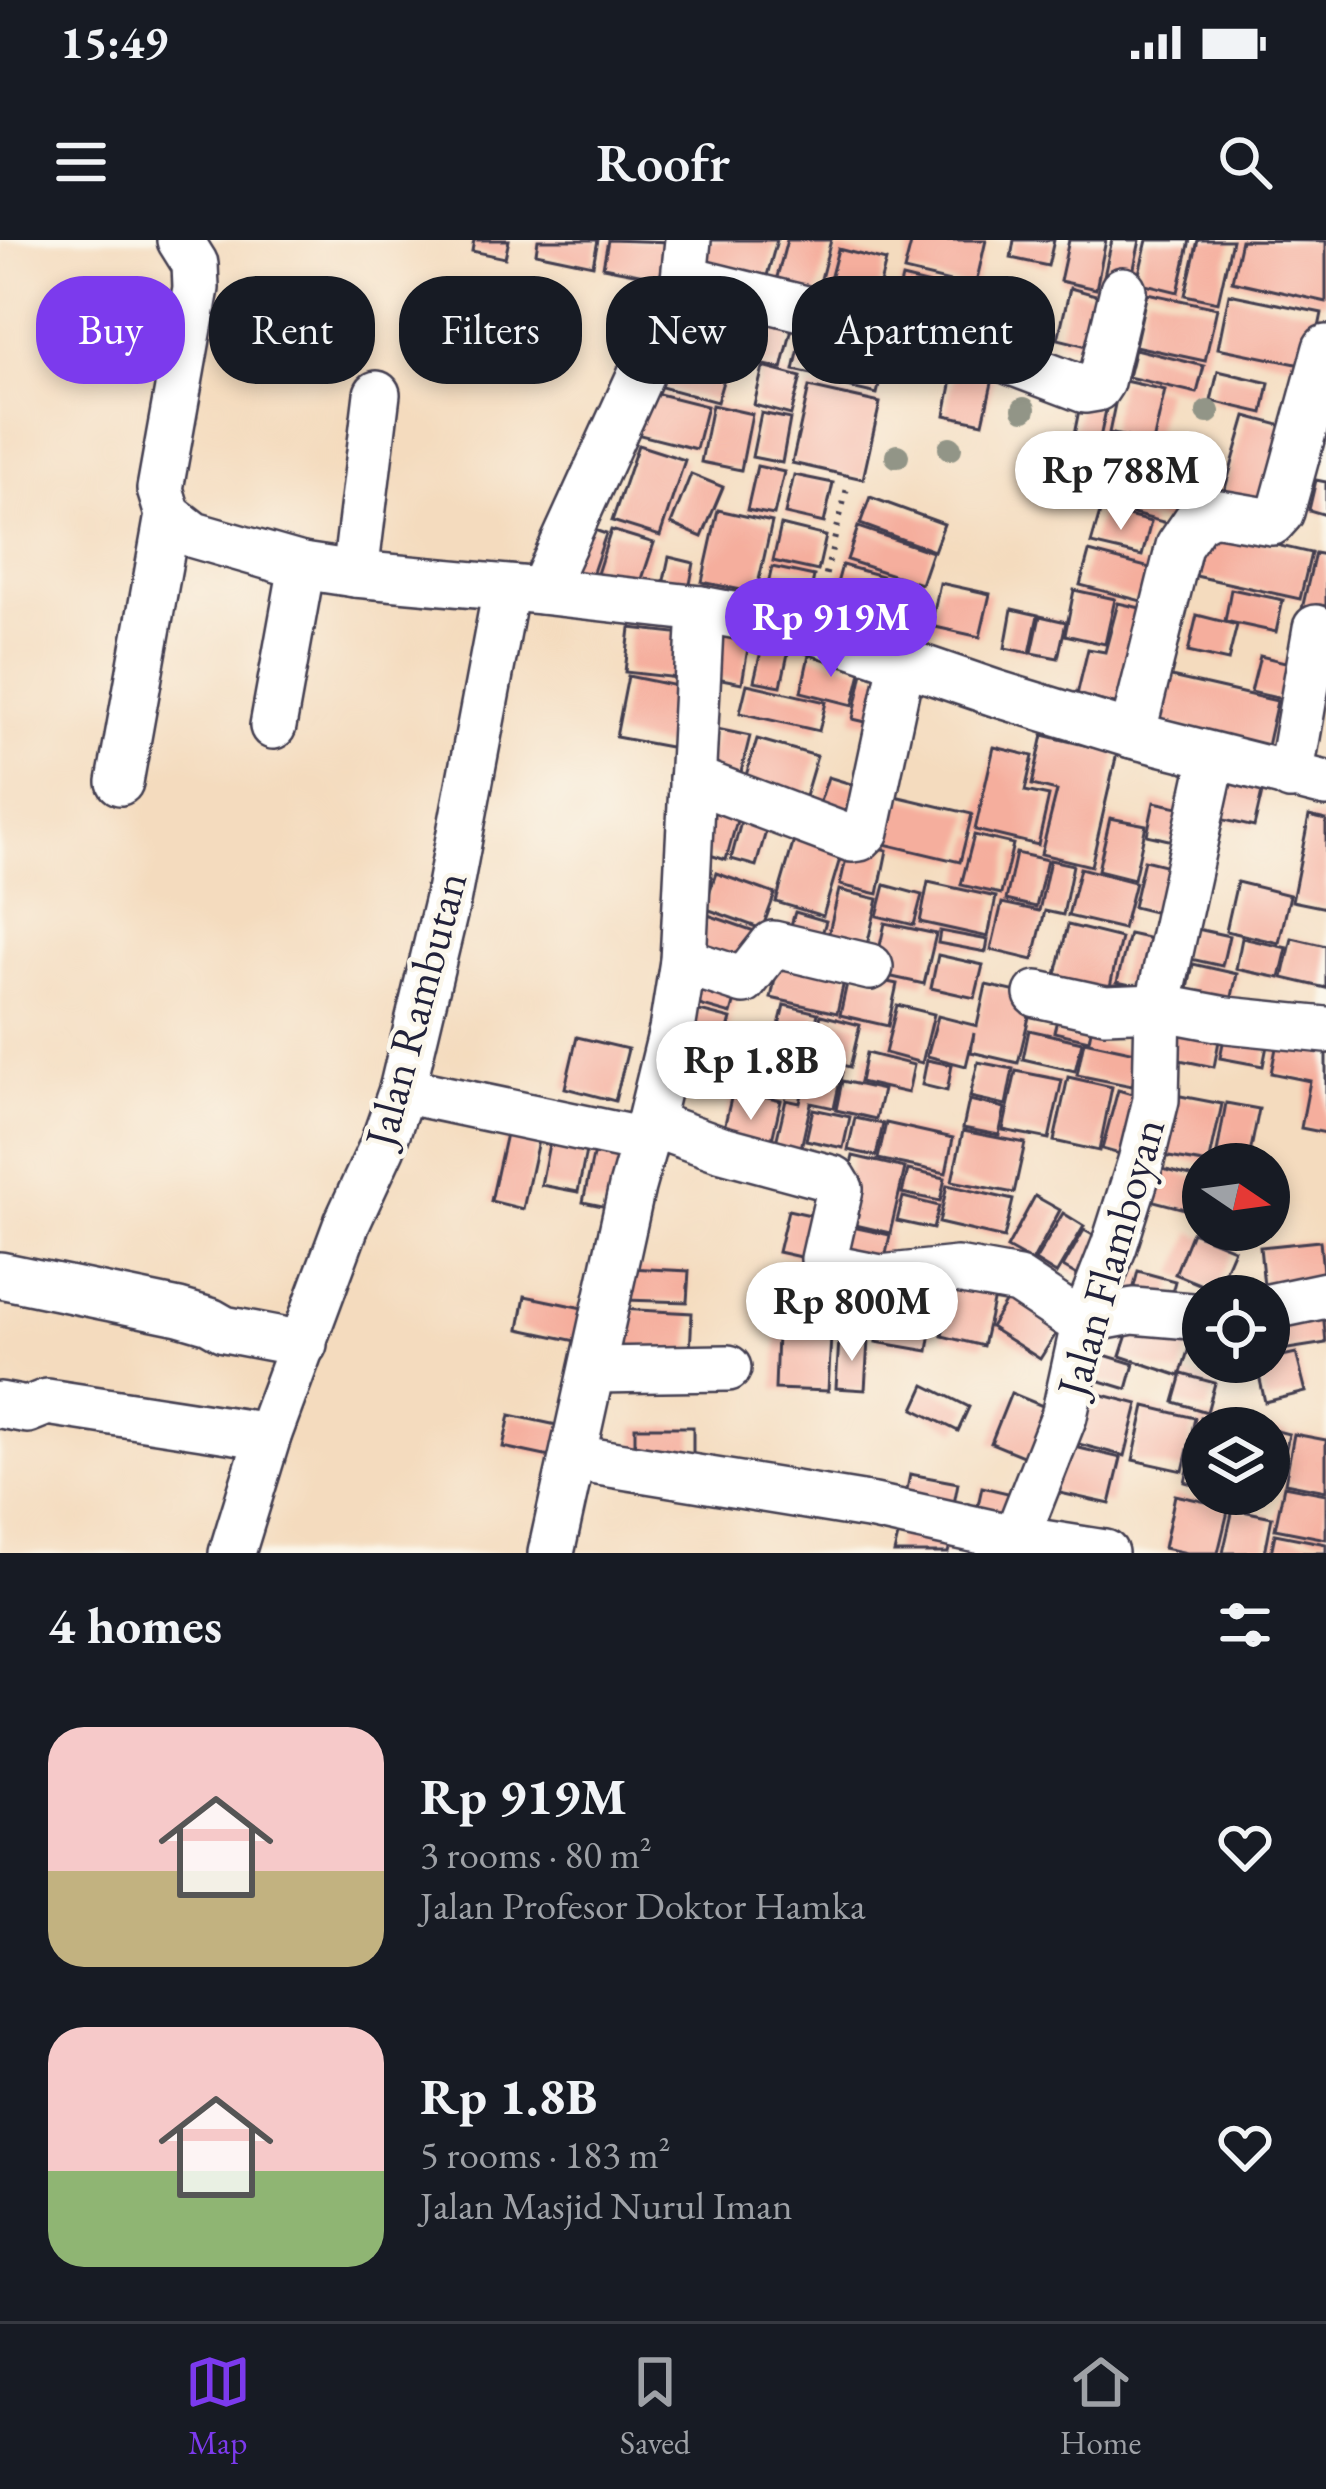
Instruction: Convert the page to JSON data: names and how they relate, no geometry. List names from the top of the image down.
{
  "streets": {
    "street": ["Jalan Rambutan", "Jalan Flamboyan"]
  },
  "north": "right",
  "page": {
    "status": "15:49",
    "header": "Roofr",
    "chip": [
      "Buy",
      "Rent",
      "Filters",
      "New",
      "Apartment"
    ],
    "price": [
      "Rp 788M",
      "Rp 919M",
      "Rp 1.8B",
      "Rp 800M"
    ],
    "heading": "4 homes",
    "list": [
      {
        "name": "Rp 919M",
        "note": "3 rooms · 80 m² · Jalan Profesor Doktor Hamka"
      },
      {
        "name": "Rp 1.8B",
        "note": "5 rooms · 183 m² · Jalan Masjid Nurul Iman"
      }
    ],
    "tabs": ["Map", "Saved", "Home"]
  }
}
